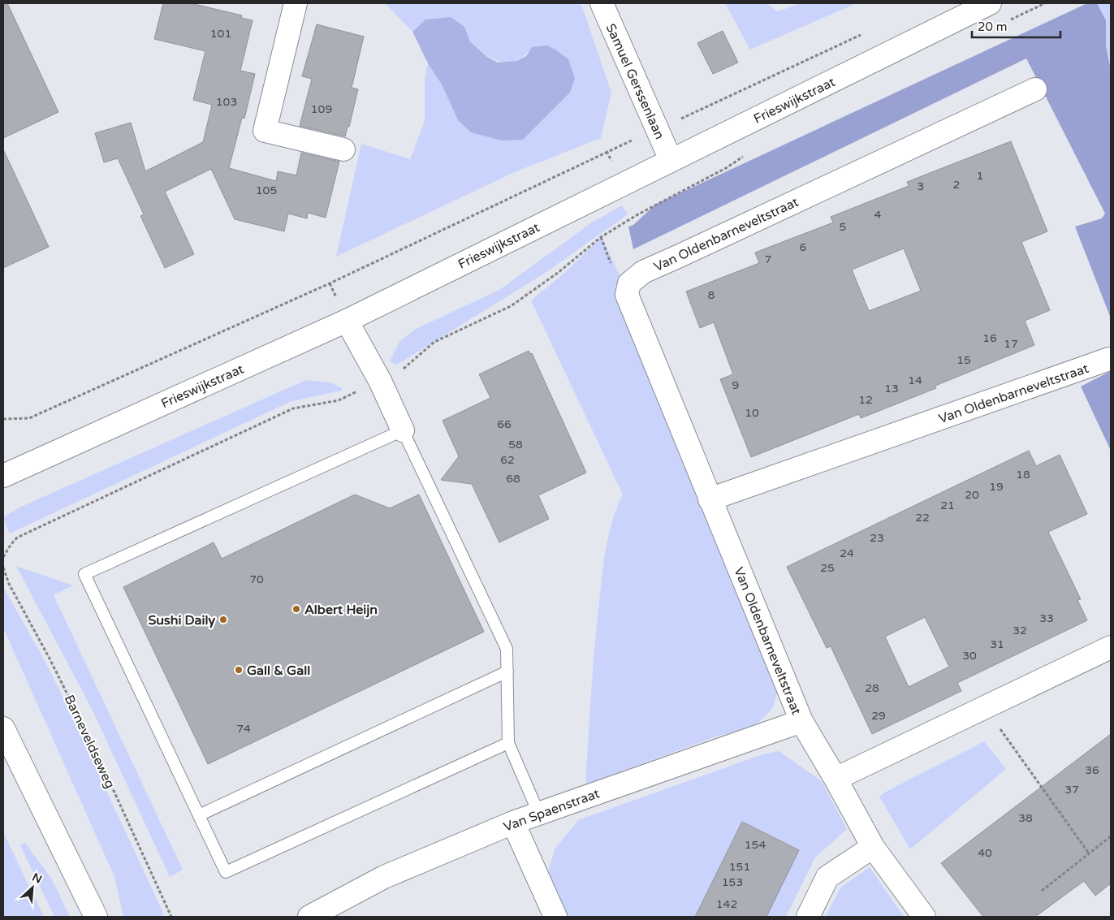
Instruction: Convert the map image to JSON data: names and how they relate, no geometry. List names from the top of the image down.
{
  "streets": {
    "street": [
      "Samuel Gerssenlaan",
      "Frieswijkstraat",
      "Van Oldenbarneveltstraat",
      "Van Spaenstraat"
    ],
    "path": ["Barneveldseweg"]
  },
  "crossings": [
    ["Samuel Gerssenlaan", "Frieswijkstraat"],
    ["Van Oldenbarneveltstraat", "Van Spaenstraat"]
  ],
  "places": ["Albert Heijn", "Sushi Daily", "Gall & Gall"],
  "house_numbers": [
    "101",
    "103",
    "109",
    "1",
    "2",
    "3",
    "105",
    "4",
    "5",
    "6",
    "7",
    "8",
    "16",
    "17",
    "15",
    "14",
    "9",
    "13",
    "12",
    "10",
    "66",
    "58",
    "62",
    "18",
    "68",
    "19",
    "20",
    "21",
    "22",
    "23",
    "24",
    "25",
    "70",
    "33",
    "32",
    "31",
    "30",
    "28",
    "29",
    "74",
    "36",
    "37",
    "38",
    "154",
    "40",
    "151",
    "153",
    "142"
  ],
  "scale_bar": "20 m",
  "north": "top right"
}
